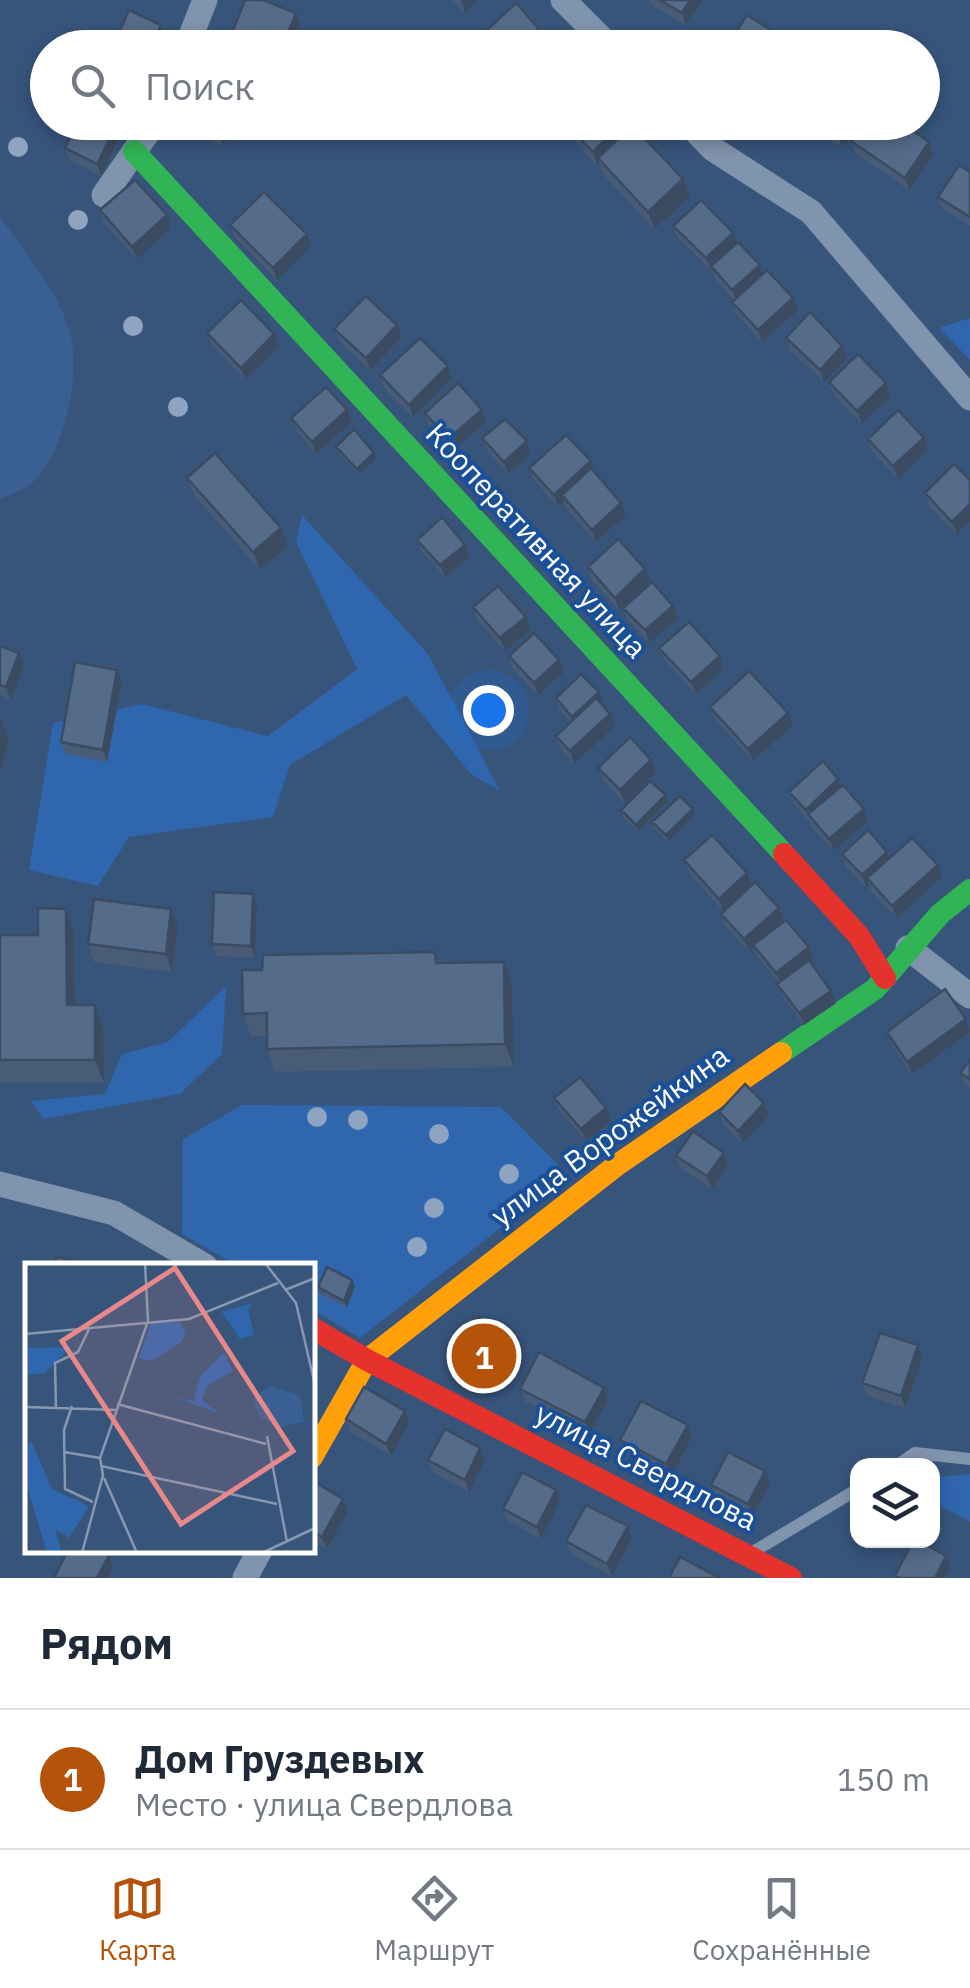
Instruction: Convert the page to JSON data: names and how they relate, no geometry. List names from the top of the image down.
{
  "streets": {
    "street": ["Кооперативная улица", "улица Ворожейкина", "улица Свердлова"]
  },
  "crossings": [
    ["Кооперативная улица", "улица Ворожейкина"],
    ["улица Ворожейкина", "улица Свердлова"]
  ],
  "page": {
    "search": "Поиск",
    "pins": "1",
    "heading": "Рядом",
    "list": [
      {
        "mark": "1",
        "name": "Дом Груздевых",
        "note": "Место · улица Свердлова",
        "value": "150 m"
      }
    ],
    "nav": ["Карта", "Маршрут", "Сохранённые"]
  }
}
